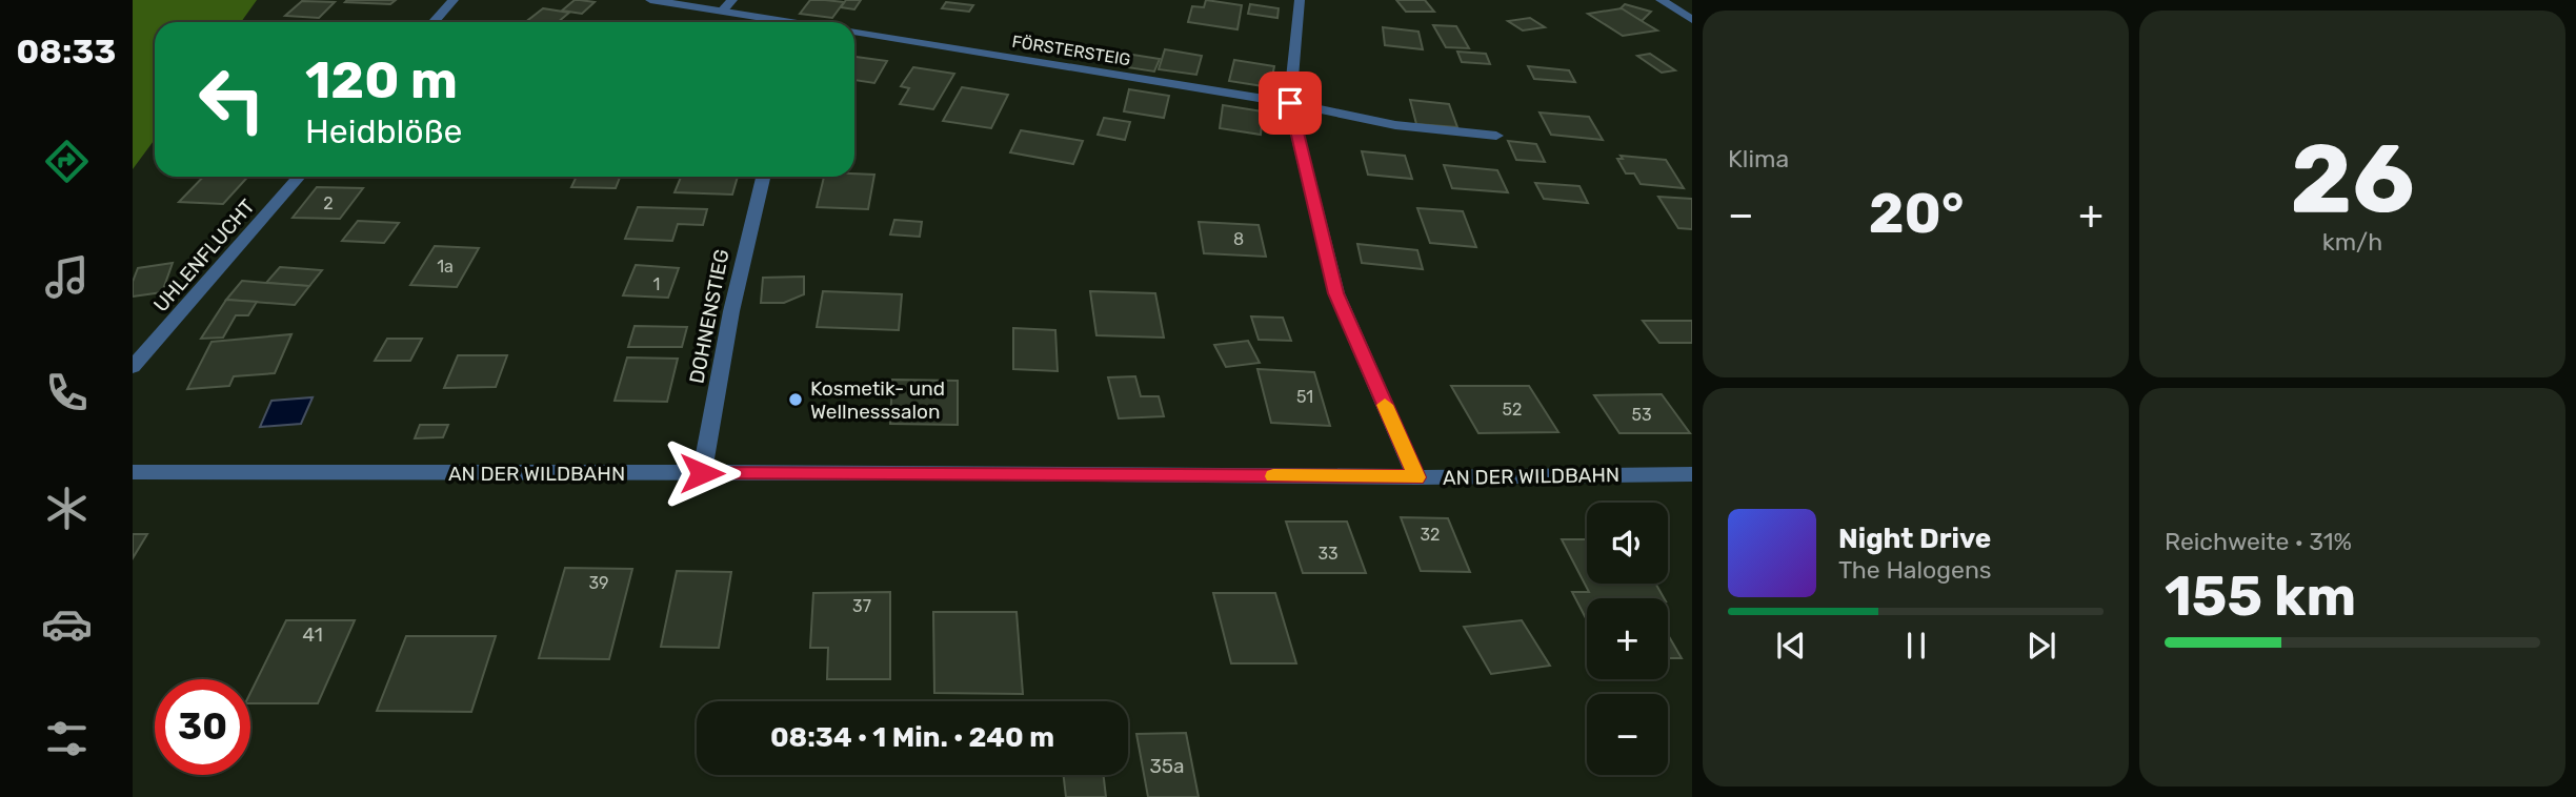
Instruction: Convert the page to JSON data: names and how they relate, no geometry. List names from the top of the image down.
{
  "streets": {
    "street": [
      "FÖRSTERSTEIG",
      "UHLENFLUCHT",
      "DOHNENSTIEG",
      "AN DER WILDBAHN"
    ]
  },
  "crossings": [
    ["DOHNENSTIEG", "AN DER WILDBAHN"]
  ],
  "places": ["Kosmetik- und Wellnesssalon"],
  "house_numbers": [
    "2",
    "8",
    "1a",
    "1",
    "51",
    "52",
    "53",
    "32",
    "33",
    "39",
    "37",
    "41",
    "35a"
  ],
  "page": {
    "tabs": "08:33",
    "tile": [
      "Klima",
      ["26", "km/h"],
      ["Reichweite · 31%", "155 km"]
    ],
    "turn": ["120 m", "Heidblöße"],
    "heat": ["−", "20°", "+"],
    "map_buttons": ["+", "−"],
    "song": ["Night Drive", "The Halogens"],
    "limit": "30",
    "trip": "08:34 · 1 Min. · 240 m"
  }
}
